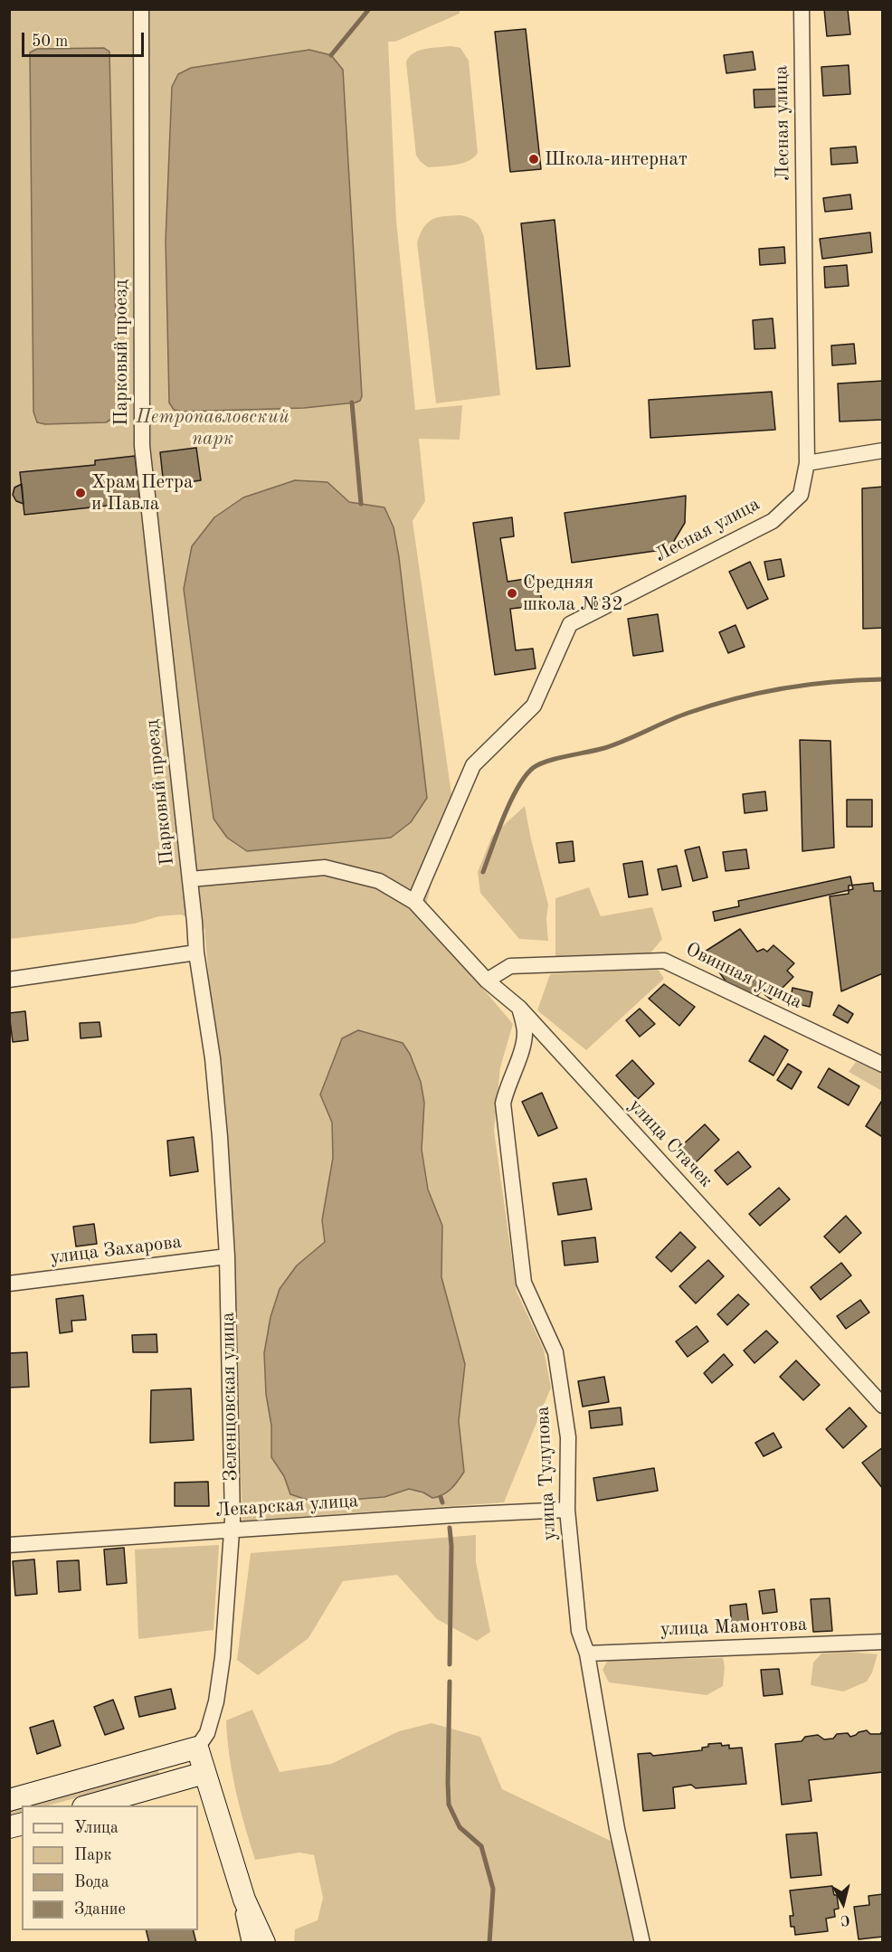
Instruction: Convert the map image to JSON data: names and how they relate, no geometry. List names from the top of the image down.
{
  "streets": {
    "street": [
      "Лесная улица",
      "Парковый проезд",
      "Овинная улица",
      "улица Стачек",
      "улица Захарова",
      "Зеленцовская улица",
      "улица Тулупова",
      "Лекарская улица",
      "улица Мамонтова"
    ]
  },
  "crossings": [
    ["Лесная улица", "улица Стачек"],
    ["Парковый проезд", "улица Стачек"],
    ["Парковый проезд", "Зеленцовская улица"],
    ["Овинная улица", "улица Стачек"],
    ["улица Стачек", "улица Тулупова"],
    ["улица Захарова", "Зеленцовская улица"],
    ["Зеленцовская улица", "Лекарская улица"],
    ["улица Тулупова", "Лекарская улица"],
    ["улица Тулупова", "улица Мамонтова"]
  ],
  "parks": ["Петропавловский парк"],
  "places": ["Школа-интернат", "Храм Петра и Павла", "Средняя школа №32"],
  "legend": [
    "Улица",
    "Парк",
    "Вода",
    "Здание"
  ],
  "scale_bar": "50 m",
  "north": "bottom"
}
